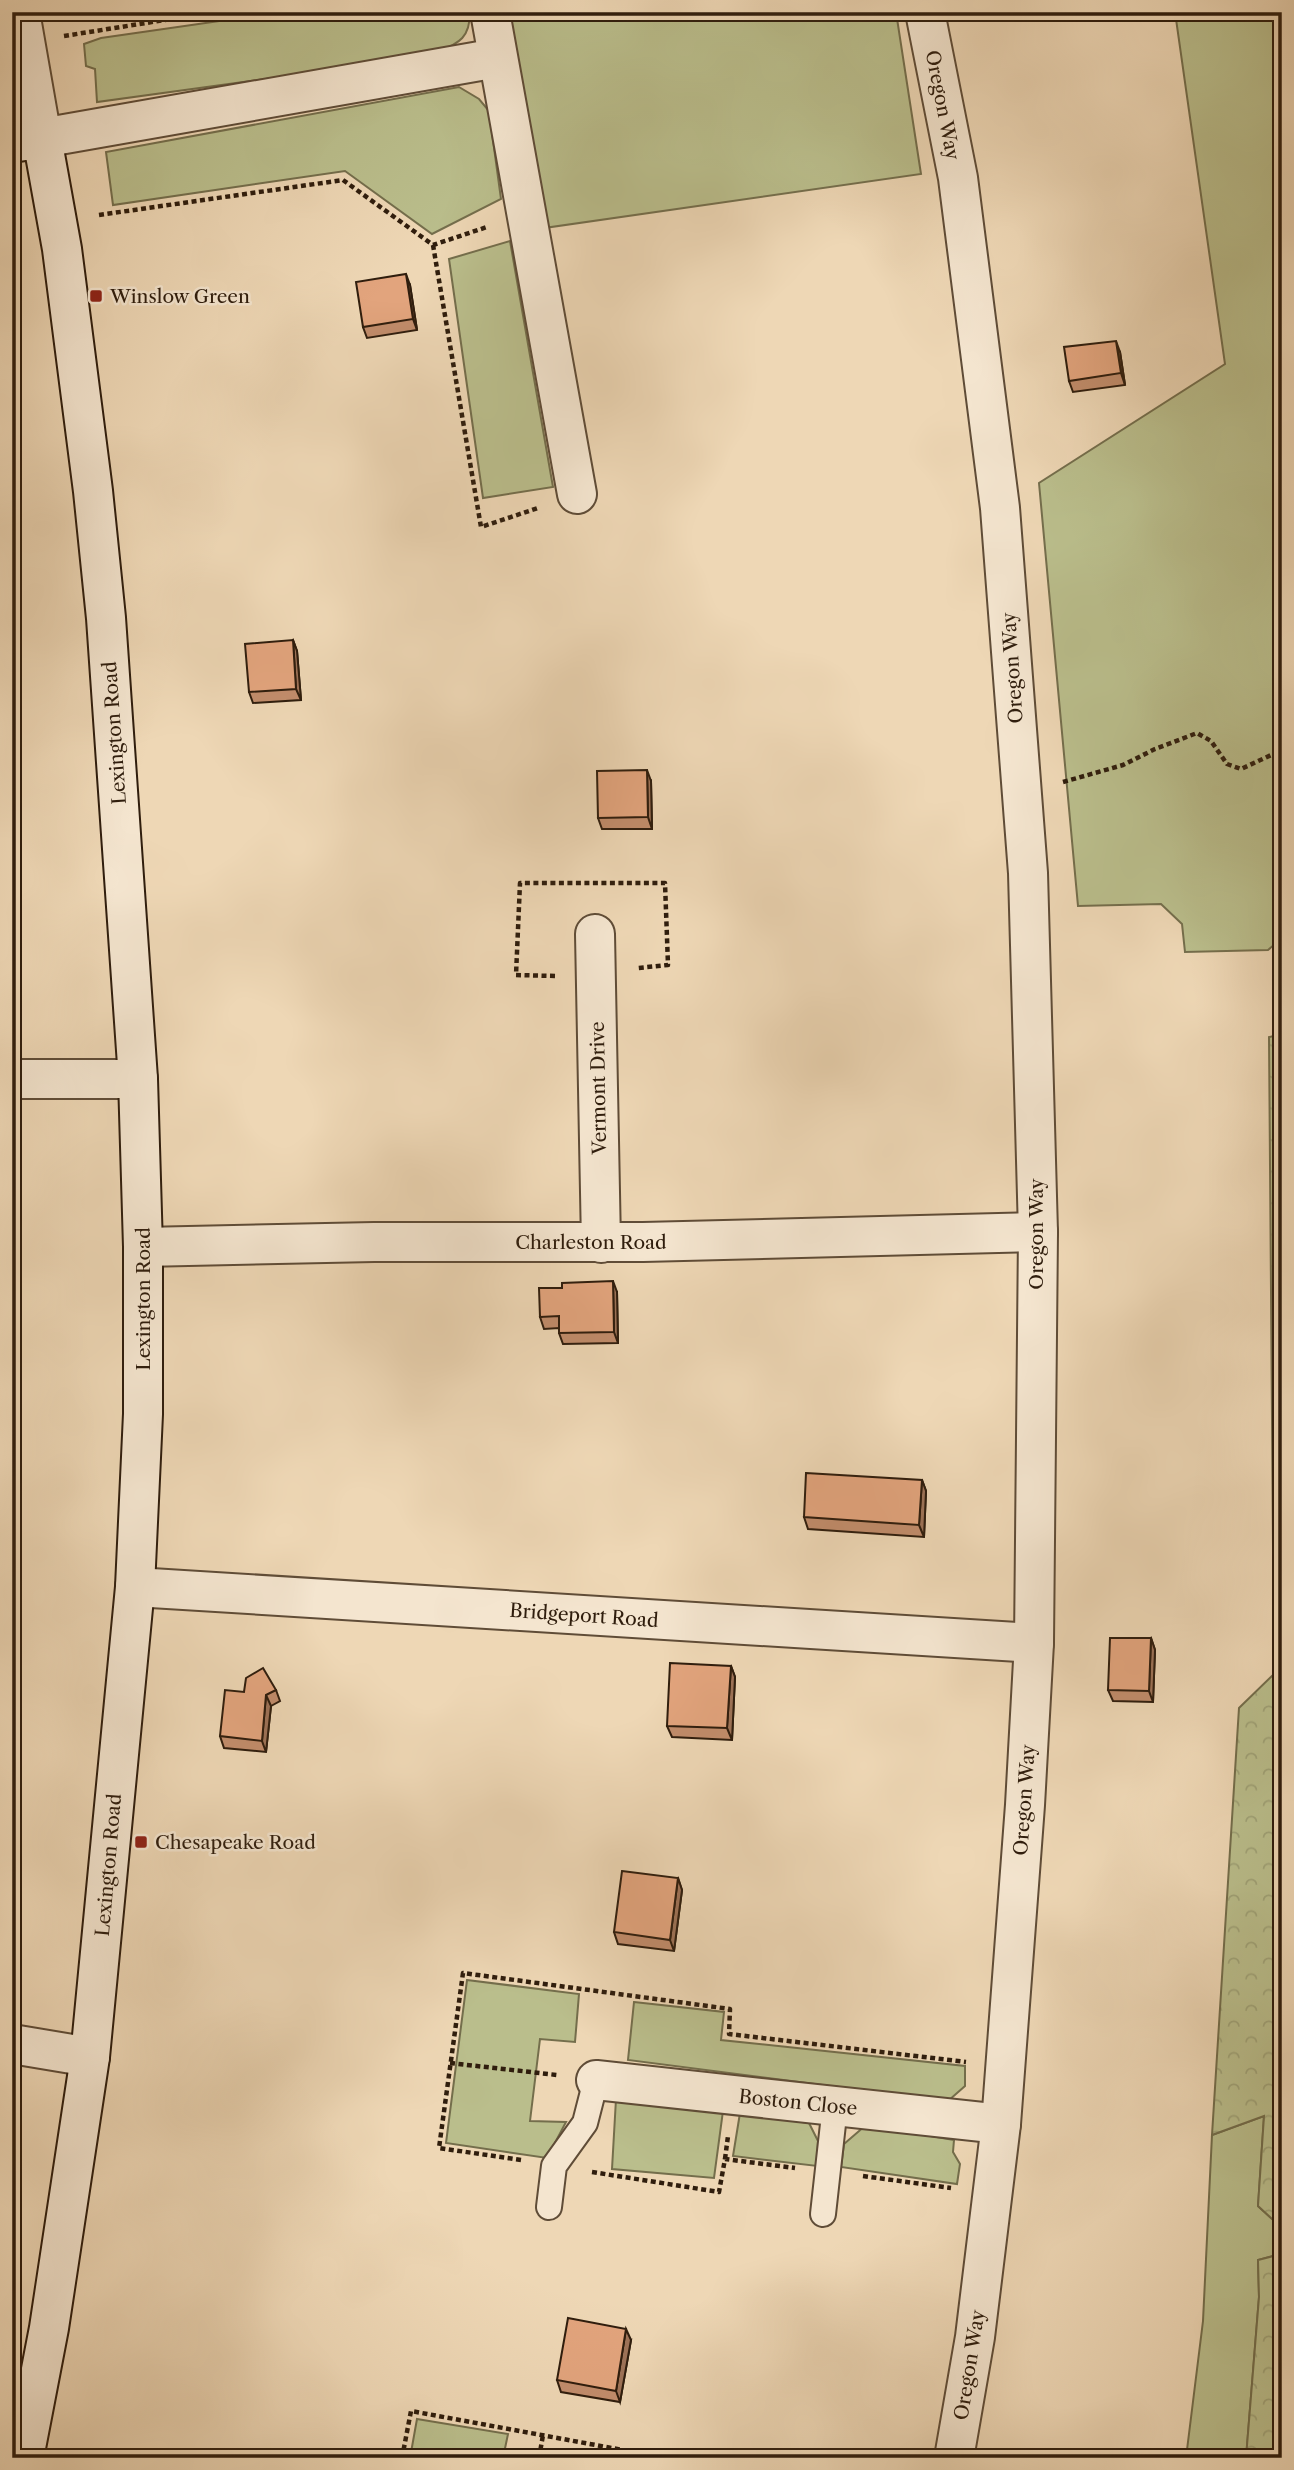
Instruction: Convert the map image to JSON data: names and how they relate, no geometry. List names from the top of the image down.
{
  "streets": {
    "street": [
      "Oregon Way",
      "Lexington Road",
      "Vermont Drive",
      "Charleston Road",
      "Bridgeport Road",
      "Boston Close"
    ]
  },
  "crossings": [
    ["Oregon Way", "Charleston Road"],
    ["Oregon Way", "Bridgeport Road"],
    ["Oregon Way", "Boston Close"],
    ["Lexington Road", "Charleston Road"],
    ["Lexington Road", "Bridgeport Road"],
    ["Vermont Drive", "Charleston Road"]
  ],
  "places": {
    "transit": ["Winslow Green", "Chesapeake Road"]
  }
}
